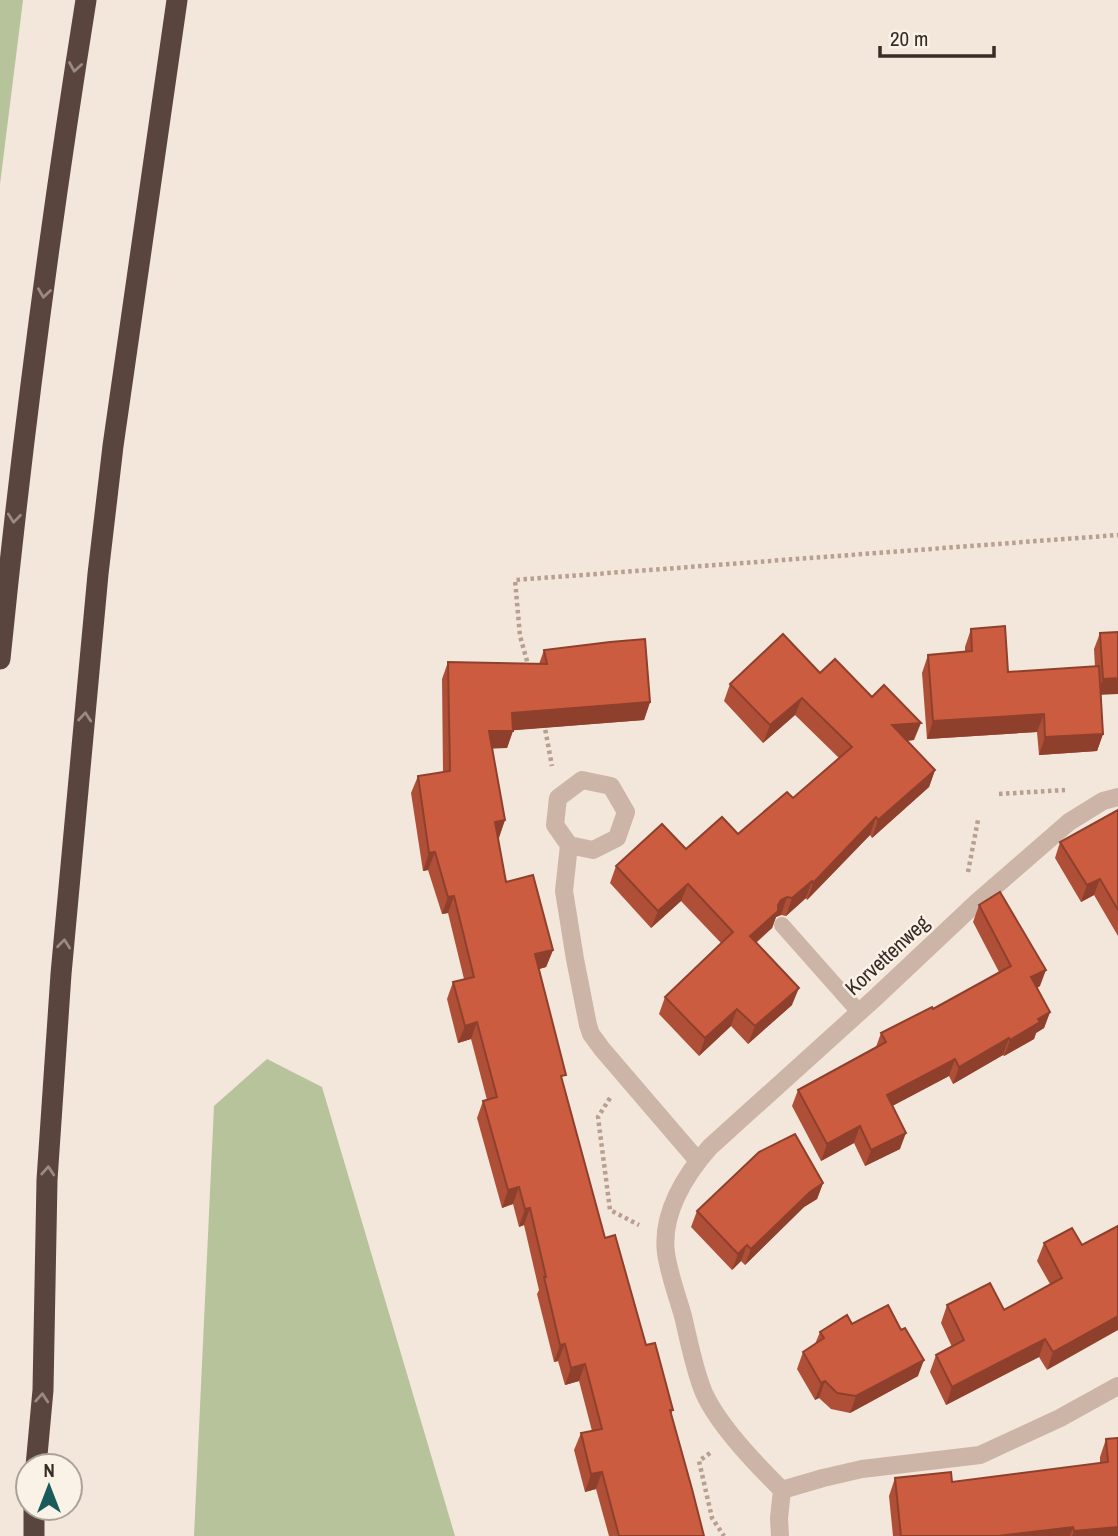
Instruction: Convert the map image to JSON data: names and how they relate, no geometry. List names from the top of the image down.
{
  "streets": {
    "street": ["Korvettenweg"]
  },
  "scale_bar": "20 m",
  "north": "top"
}
